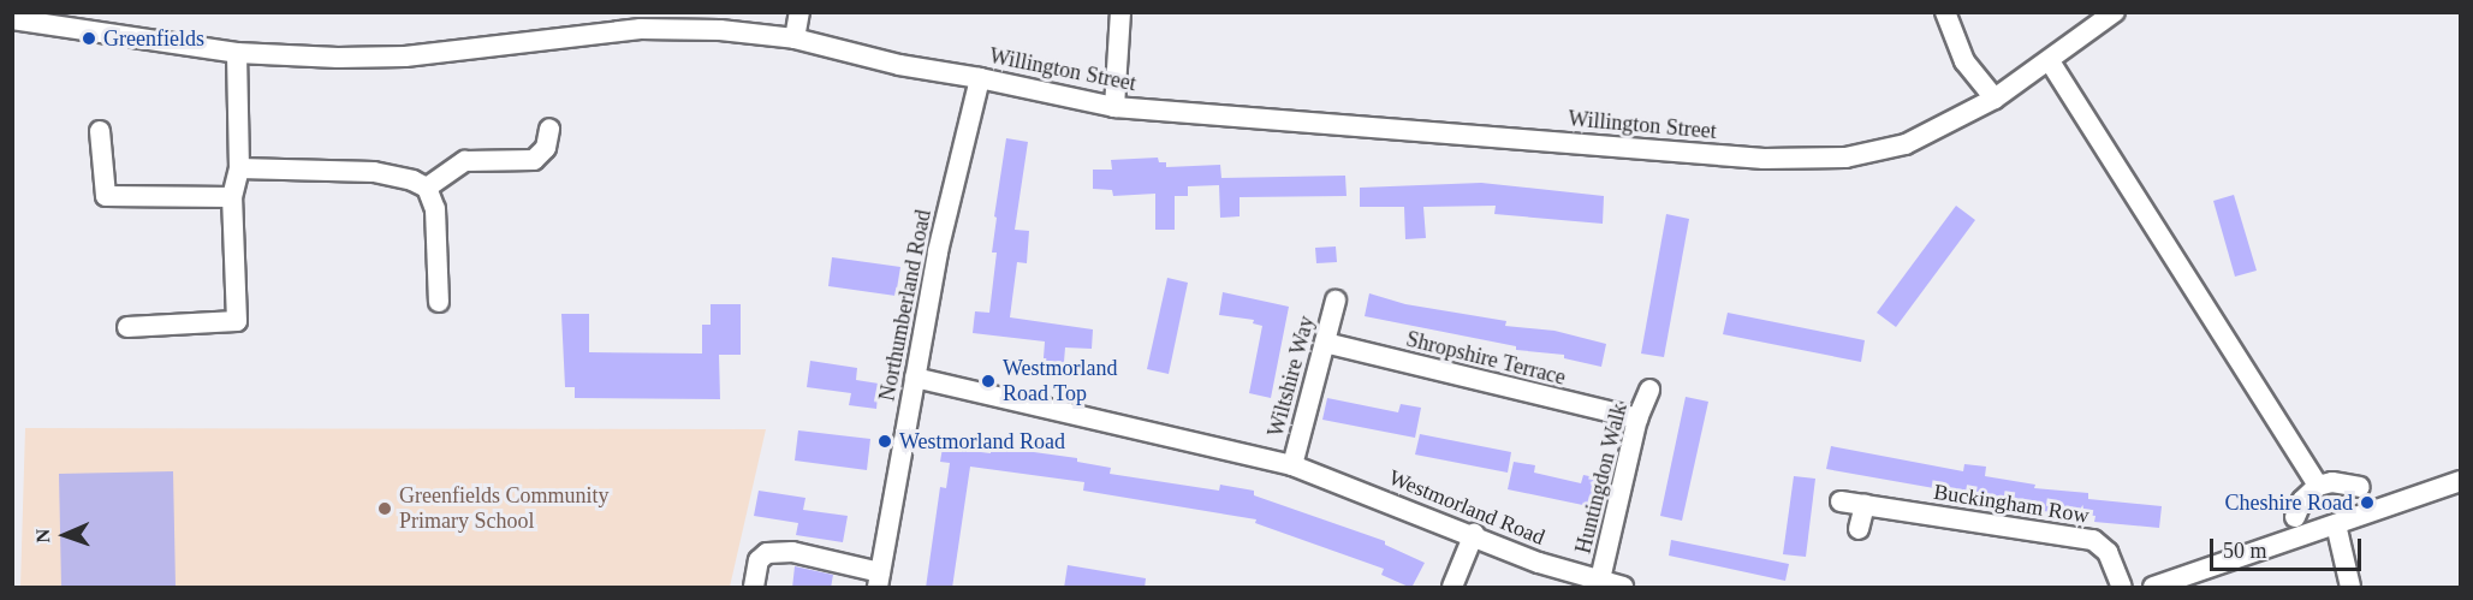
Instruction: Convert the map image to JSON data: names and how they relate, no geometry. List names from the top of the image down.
{
  "streets": {
    "street": [
      "Willington Street",
      "Northumberland Road",
      "Shropshire Terrace",
      "Wiltshire Way",
      "Huntingdon Walk",
      "Buckingham Row",
      "Westmorland Road"
    ]
  },
  "crossings": [
    ["Willington Street", "Northumberland Road"],
    ["Northumberland Road", "Westmorland Road"],
    ["Shropshire Terrace", "Wiltshire Way"],
    ["Shropshire Terrace", "Huntingdon Walk"],
    ["Wiltshire Way", "Westmorland Road"],
    ["Huntingdon Walk", "Westmorland Road"]
  ],
  "places": [
    "Greenfields",
    "Westmorland Road Top",
    "Westmorland Road",
    "Cheshire Road",
    "Greenfields Community Primary School"
  ],
  "scale_bar": "50 m",
  "north": "left"
}
